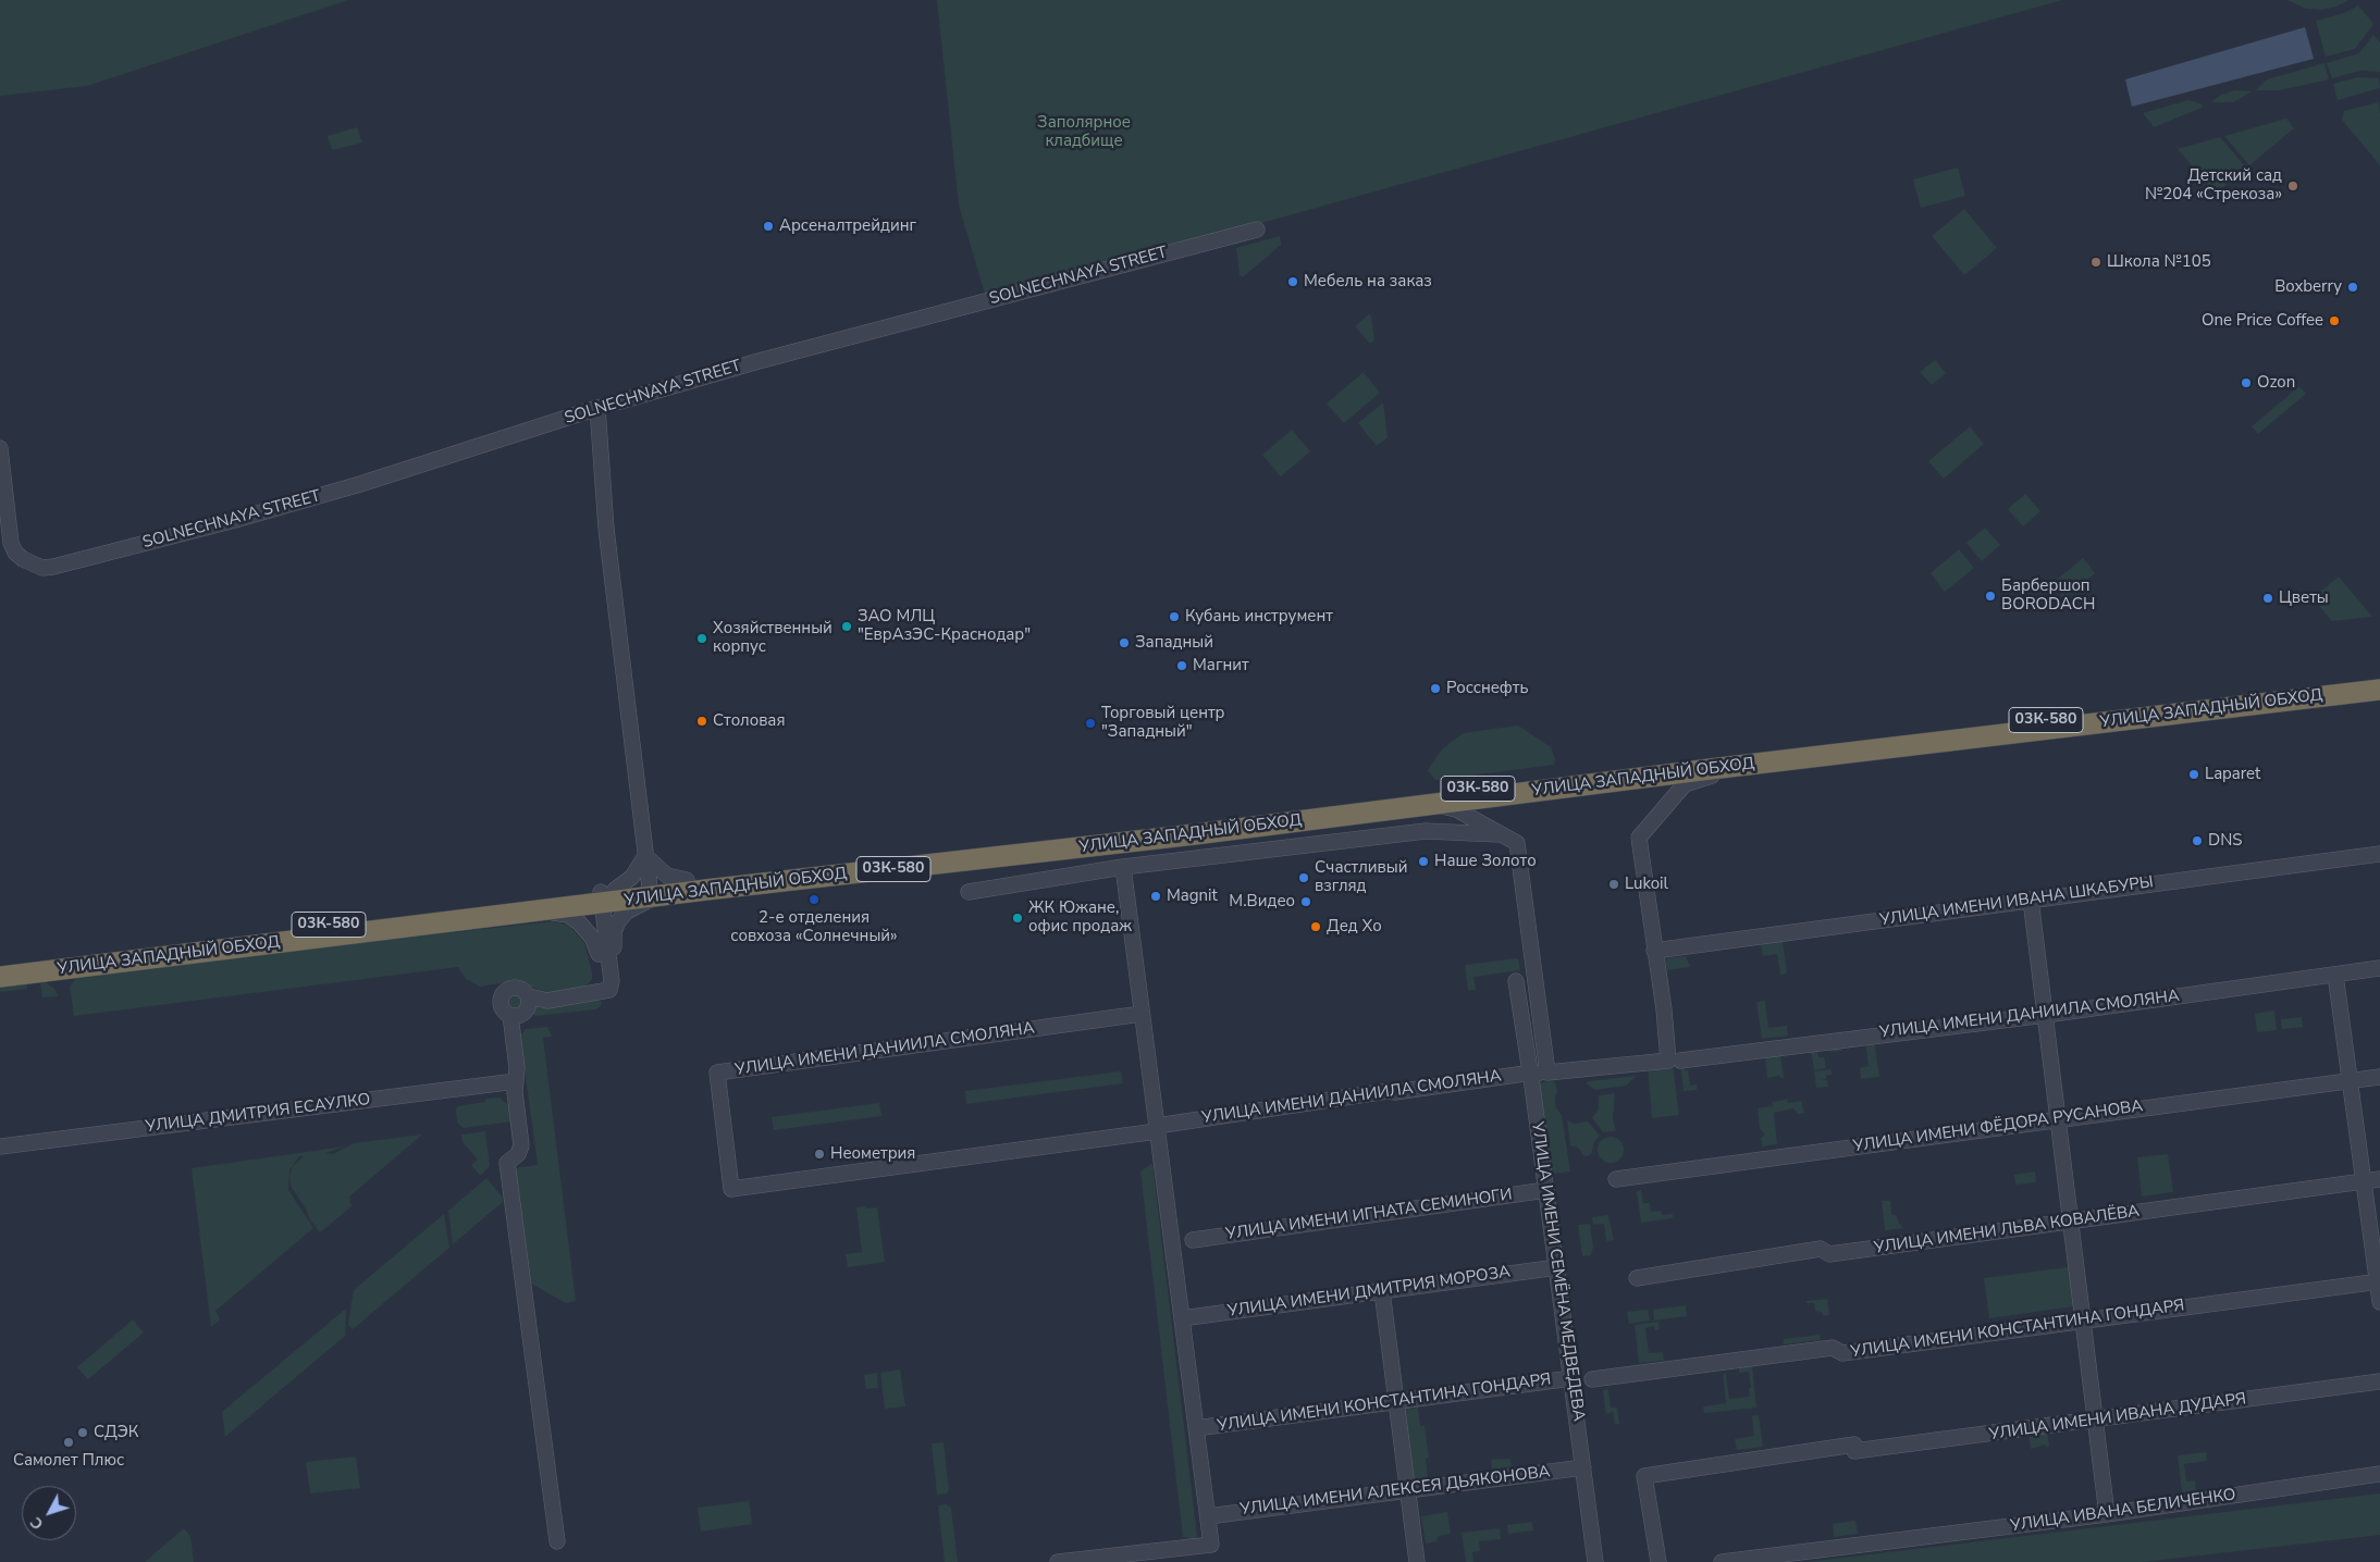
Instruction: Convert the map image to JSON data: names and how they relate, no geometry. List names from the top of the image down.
{
  "streets": {
    "highway": ["УЛИЦА ЗАПАДНЫЙ ОБХОД", "03К-580"],
    "street": [
      "SOLNECHNAYA STREET",
      "УЛИЦА ИМЕНИ ИВАНА ШКАБУРЫ",
      "УЛИЦА ИМЕНИ ДАНИИЛА СМОЛЯНА",
      "УЛИЦА ДМИТРИЯ ЕСАУЛКО",
      "УЛИЦА ИМЕНИ ФЁДОРА РУСАНОВА",
      "УЛИЦА ИМЕНИ ИГНАТА СЕМИНОГИ",
      "УЛИЦА ИМЕНИ ЛЬВА КОВАЛЁВА",
      "УЛИЦА ИМЕНИ СЕМЁНА МЕДВЕДЕВА",
      "УЛИЦА ИМЕНИ ДМИТРИЯ МОРОЗА",
      "УЛИЦА ИМЕНИ КОНСТАНТИНА ГОНДАРЯ",
      "УЛИЦА ИМЕНИ ИВАНА ДУДАРЯ",
      "УЛИЦА ИМЕНИ АЛЕКСЕЯ ДЬЯКОНОВА",
      "УЛИЦА ИВАНА БЕЛИЧЕНКО"
    ]
  },
  "crossings": [
    ["УЛИЦА ИМЕНИ ИВАНА ШКАБУРЫ", "УЛИЦА ИМЕНИ ДАНИИЛА СМОЛЯНА"],
    ["УЛИЦА ИМЕНИ ДАНИИЛА СМОЛЯНА", "УЛИЦА ИМЕНИ СЕМЁНА МЕДВЕДЕВА"],
    ["УЛИЦА ИМЕНИ ИГНАТА СЕМИНОГИ", "УЛИЦА ИМЕНИ СЕМЁНА МЕДВЕДЕВА"],
    ["УЛИЦА ИМЕНИ СЕМЁНА МЕДВЕДЕВА", "УЛИЦА ИМЕНИ ДМИТРИЯ МОРОЗА"],
    ["УЛИЦА ИМЕНИ СЕМЁНА МЕДВЕДЕВА", "УЛИЦА ИМЕНИ КОНСТАНТИНА ГОНДАРЯ"],
    ["УЛИЦА ИМЕНИ СЕМЁНА МЕДВЕДЕВА", "УЛИЦА ИМЕНИ АЛЕКСЕЯ ДЬЯКОНОВА"]
  ],
  "parks": ["Заполярное кладбище"],
  "places": [
    "Детский сад №204 «Стрекоза»",
    "Арсеналтрейдинг",
    "Школа №105",
    "Мебель на заказ",
    "Boxberry",
    "One Price Coffee",
    "Ozon",
    "Барбершоп BORODACH",
    "Цветы",
    "Кубань инструмент",
    "ЗАО МЛЦ \"ЕврАзЭС-Краснодар\"",
    "Хозяйственный корпус",
    "Западный",
    "Магнит",
    "Росснефть",
    "Столовая",
    "Торговый центр \"Западный\"",
    "Laparet",
    "DNS",
    "Наше Золото",
    "Счастливый взгляд",
    "Lukoil",
    "Magnit",
    "2-е отделения совхоза «Солнечный»",
    "М.Видео",
    "ЖК Южане, офис продаж",
    "Дед Хо",
    "Неометрия",
    "СДЭК",
    "Самолет Плюс"
  ],
  "north": "bottom left"
}
